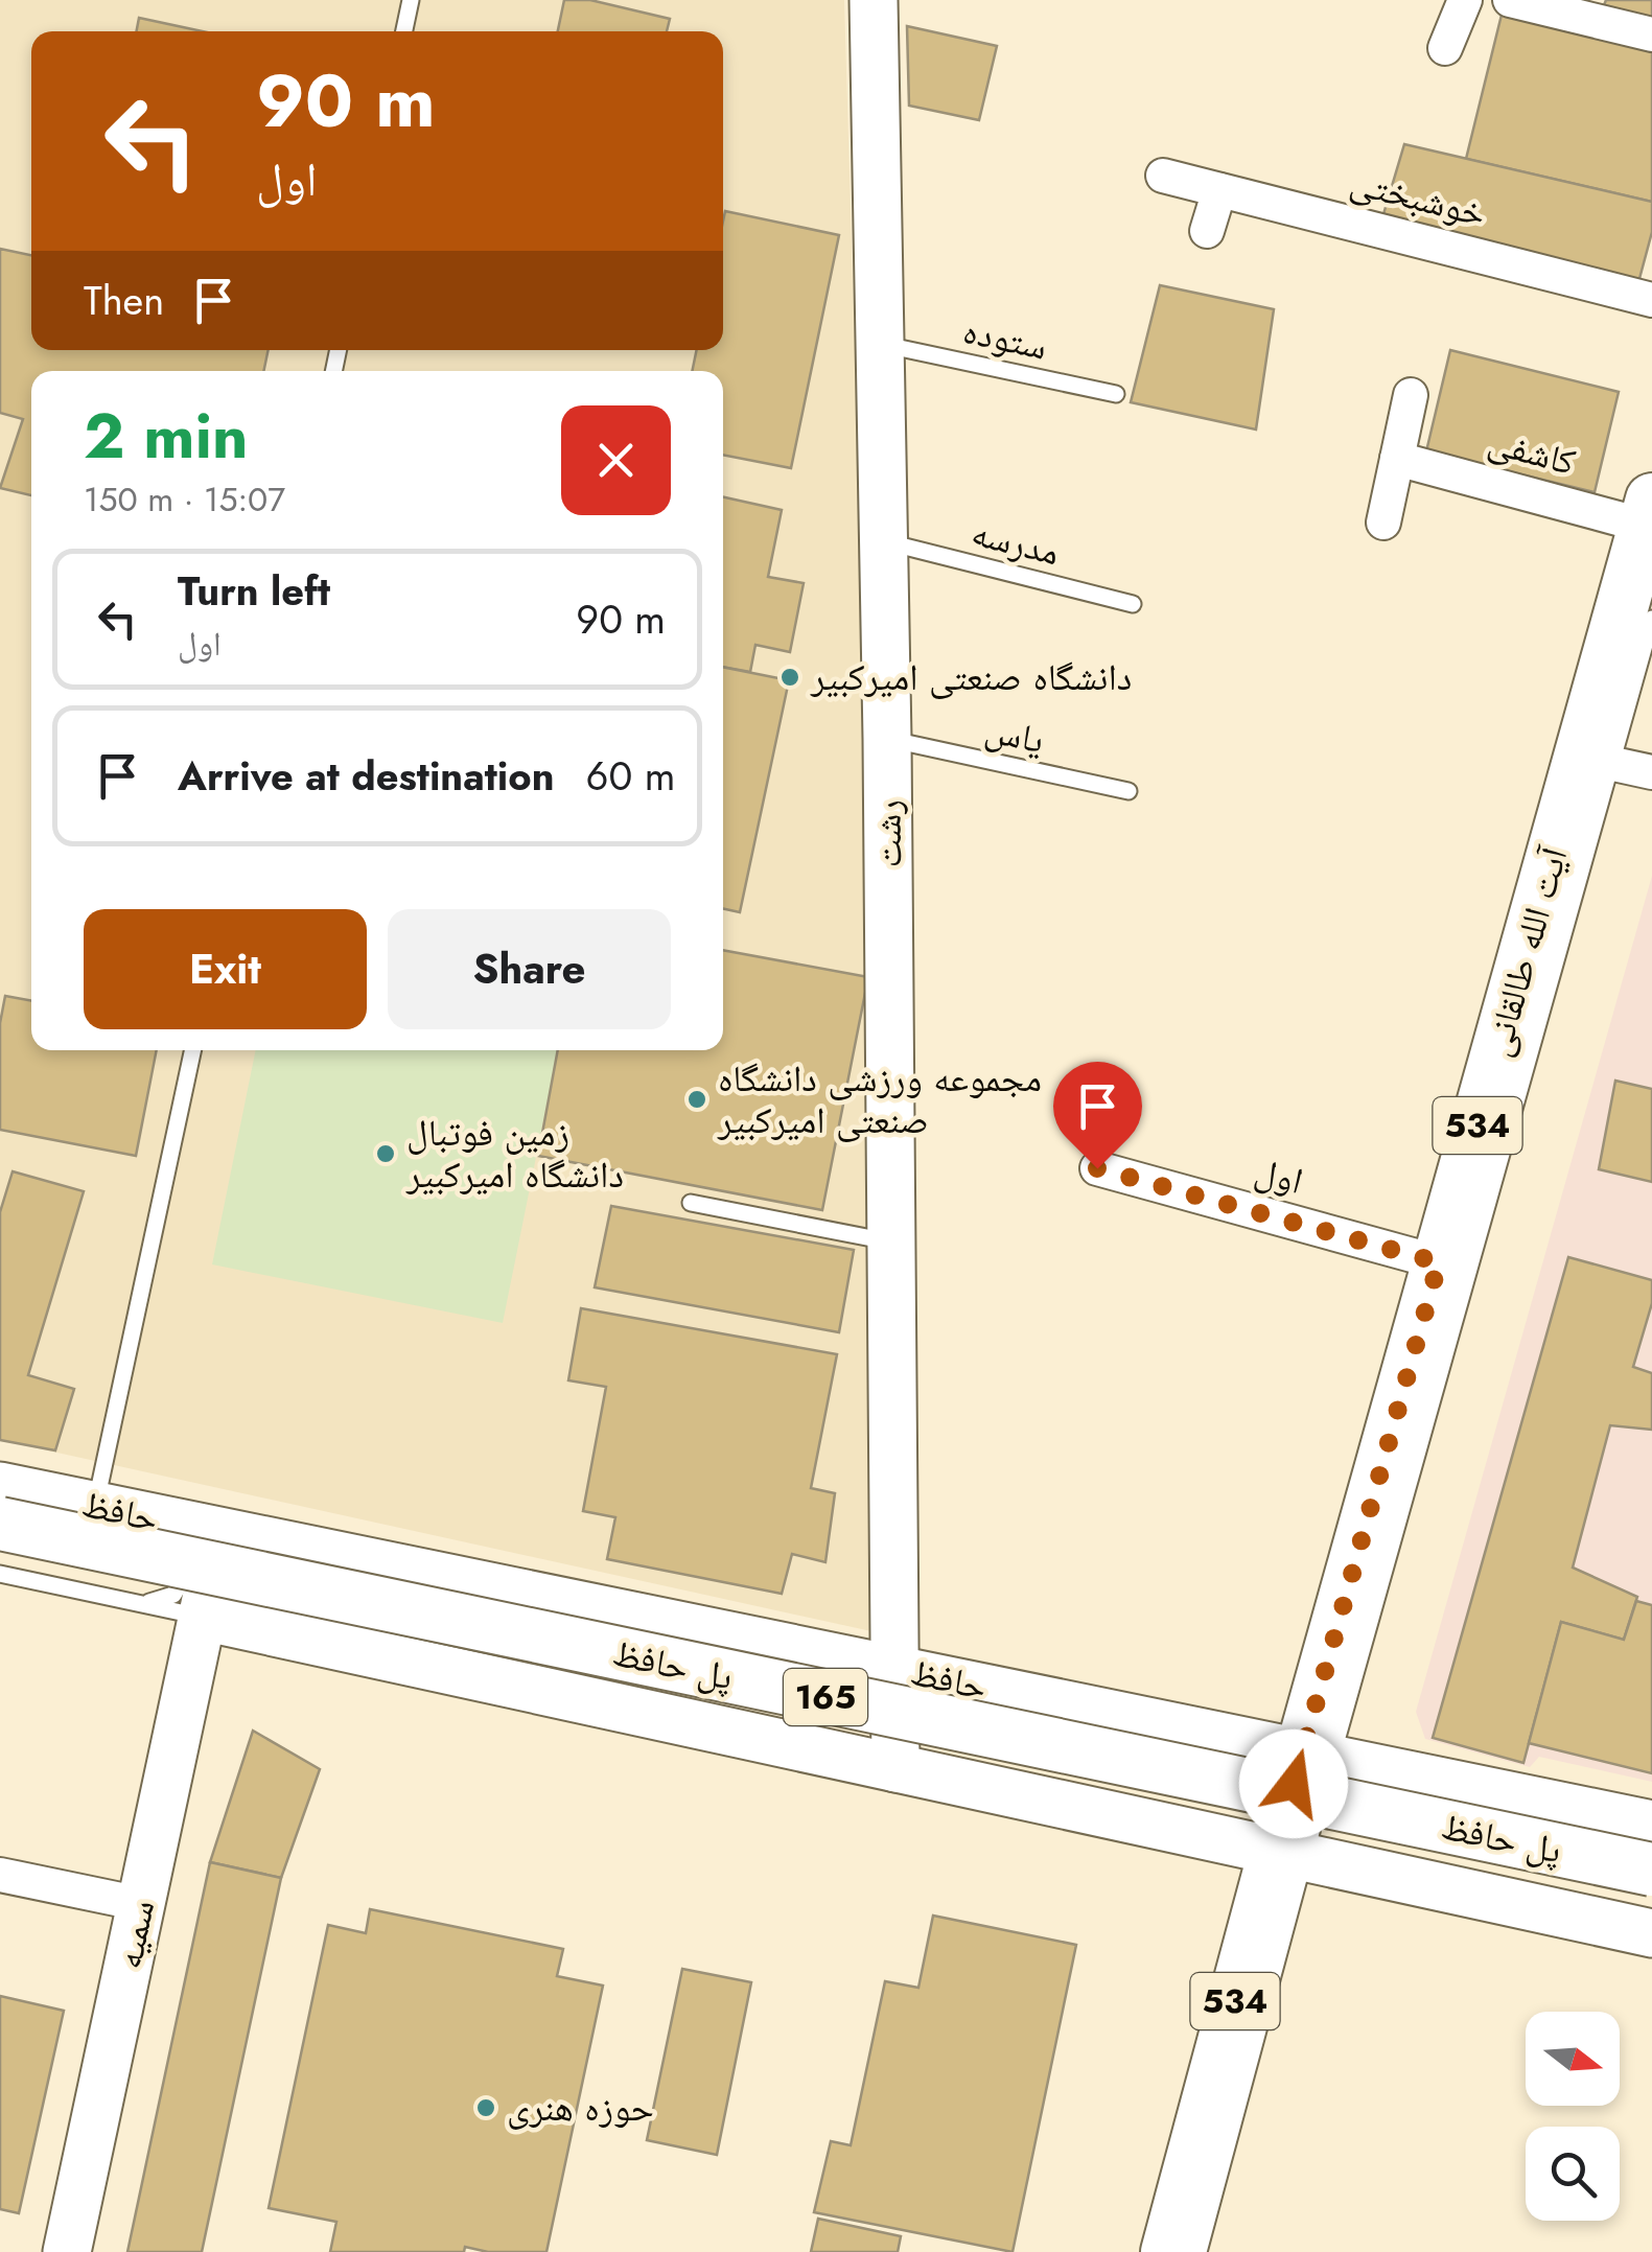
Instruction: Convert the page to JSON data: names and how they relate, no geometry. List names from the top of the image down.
{
  "streets": {
    "main road": [
      "رشت",
      "آیت الله طالقانی",
      "534",
      "حافظ",
      "پل حافظ",
      "165",
      "سمیه"
    ],
    "street": ["خوشبختی", "کاشفی", "اول"],
    "lane": ["ستوده", "مدرسه", "یاس"]
  },
  "crossings": [
    ["ستوده", "رشت"],
    ["کاشفی", "آیت الله طالقانی"],
    ["مدرسه", "رشت"],
    ["یاس", "رشت"],
    ["رشت", "حافظ"],
    ["آیت الله طالقانی", "اول"],
    ["آیت الله طالقانی", "حافظ"],
    ["حافظ", "پل حافظ"],
    ["حافظ", "سمیه"]
  ],
  "places": [
    "دانشگاه صنعتی امیرکبیر",
    "مجموعه ورزشی دانشگاه صنعتی امیرکبیر",
    "زمین فوتبال دانشگاه امیرکبیر",
    "حوزه هنری"
  ],
  "north": "right",
  "page": {
    "turn": ["90 m", "اول"],
    "then": "Then",
    "heading": ["2 min", "150 m · 15:07"],
    "list": [
      {
        "name": "Turn left",
        "note": "اول",
        "value": "90 m"
      },
      {
        "name": "Arrive at destination",
        "value": "60 m"
      }
    ],
    "buttons": ["Exit", "Share"]
  }
}
